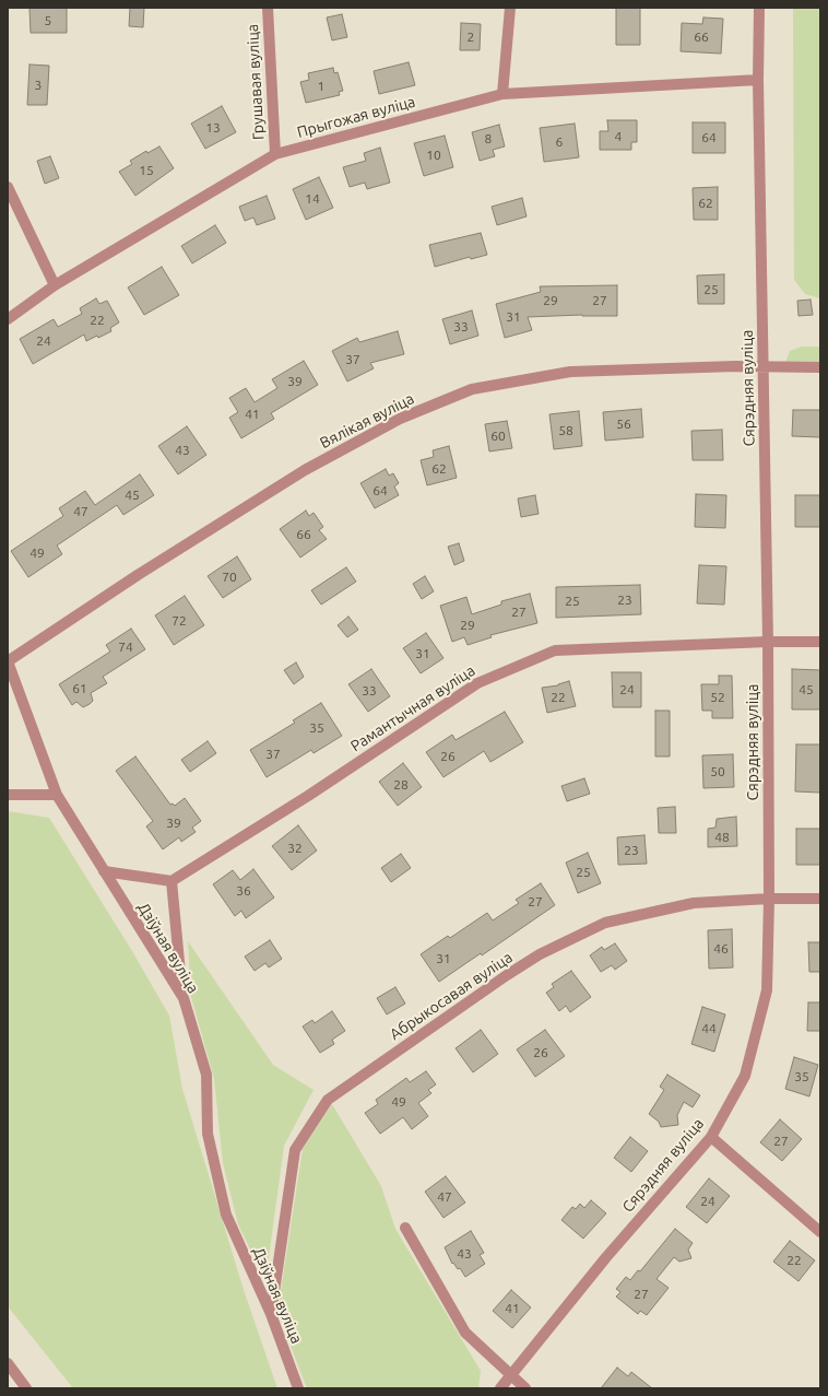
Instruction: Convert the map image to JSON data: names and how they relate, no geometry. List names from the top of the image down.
{
  "streets": {
    "street": [
      "Грушавая вуліца",
      "Прыгожая вуліца",
      "Сярэдняя вуліца",
      "Вялікая вуліца",
      "Рамантычная вуліца",
      "Дзіўная вуліца",
      "Абрыкосавая вуліца"
    ]
  },
  "crossings": [
    ["Грушавая вуліца", "Прыгожая вуліца"],
    ["Прыгожая вуліца", "Сярэдняя вуліца"],
    ["Сярэдняя вуліца", "Вялікая вуліца"],
    ["Сярэдняя вуліца", "Рамантычная вуліца"],
    ["Сярэдняя вуліца", "Абрыкосавая вуліца"],
    ["Вялікая вуліца", "Дзіўная вуліца"],
    ["Дзіўная вуліца", "Абрыкосавая вуліца"]
  ],
  "house_numbers": [
    "5",
    "2",
    "66",
    "3",
    "1",
    "13",
    "4",
    "64",
    "8",
    "6",
    "10",
    "15",
    "14",
    "62",
    "25",
    "29",
    "27",
    "31",
    "22",
    "33",
    "24",
    "37",
    "39",
    "41",
    "56",
    "58",
    "60",
    "43",
    "62",
    "64",
    "45",
    "47",
    "66",
    "49",
    "70",
    "23",
    "25",
    "27",
    "72",
    "29",
    "74",
    "31",
    "61",
    "24",
    "45",
    "33",
    "22",
    "52",
    "35",
    "37",
    "26",
    "50",
    "28",
    "39",
    "48",
    "32",
    "23",
    "25",
    "36",
    "27",
    "46",
    "31",
    "44",
    "26",
    "35",
    "49",
    "27",
    "47",
    "24",
    "43",
    "22",
    "27",
    "41"
  ]
}
